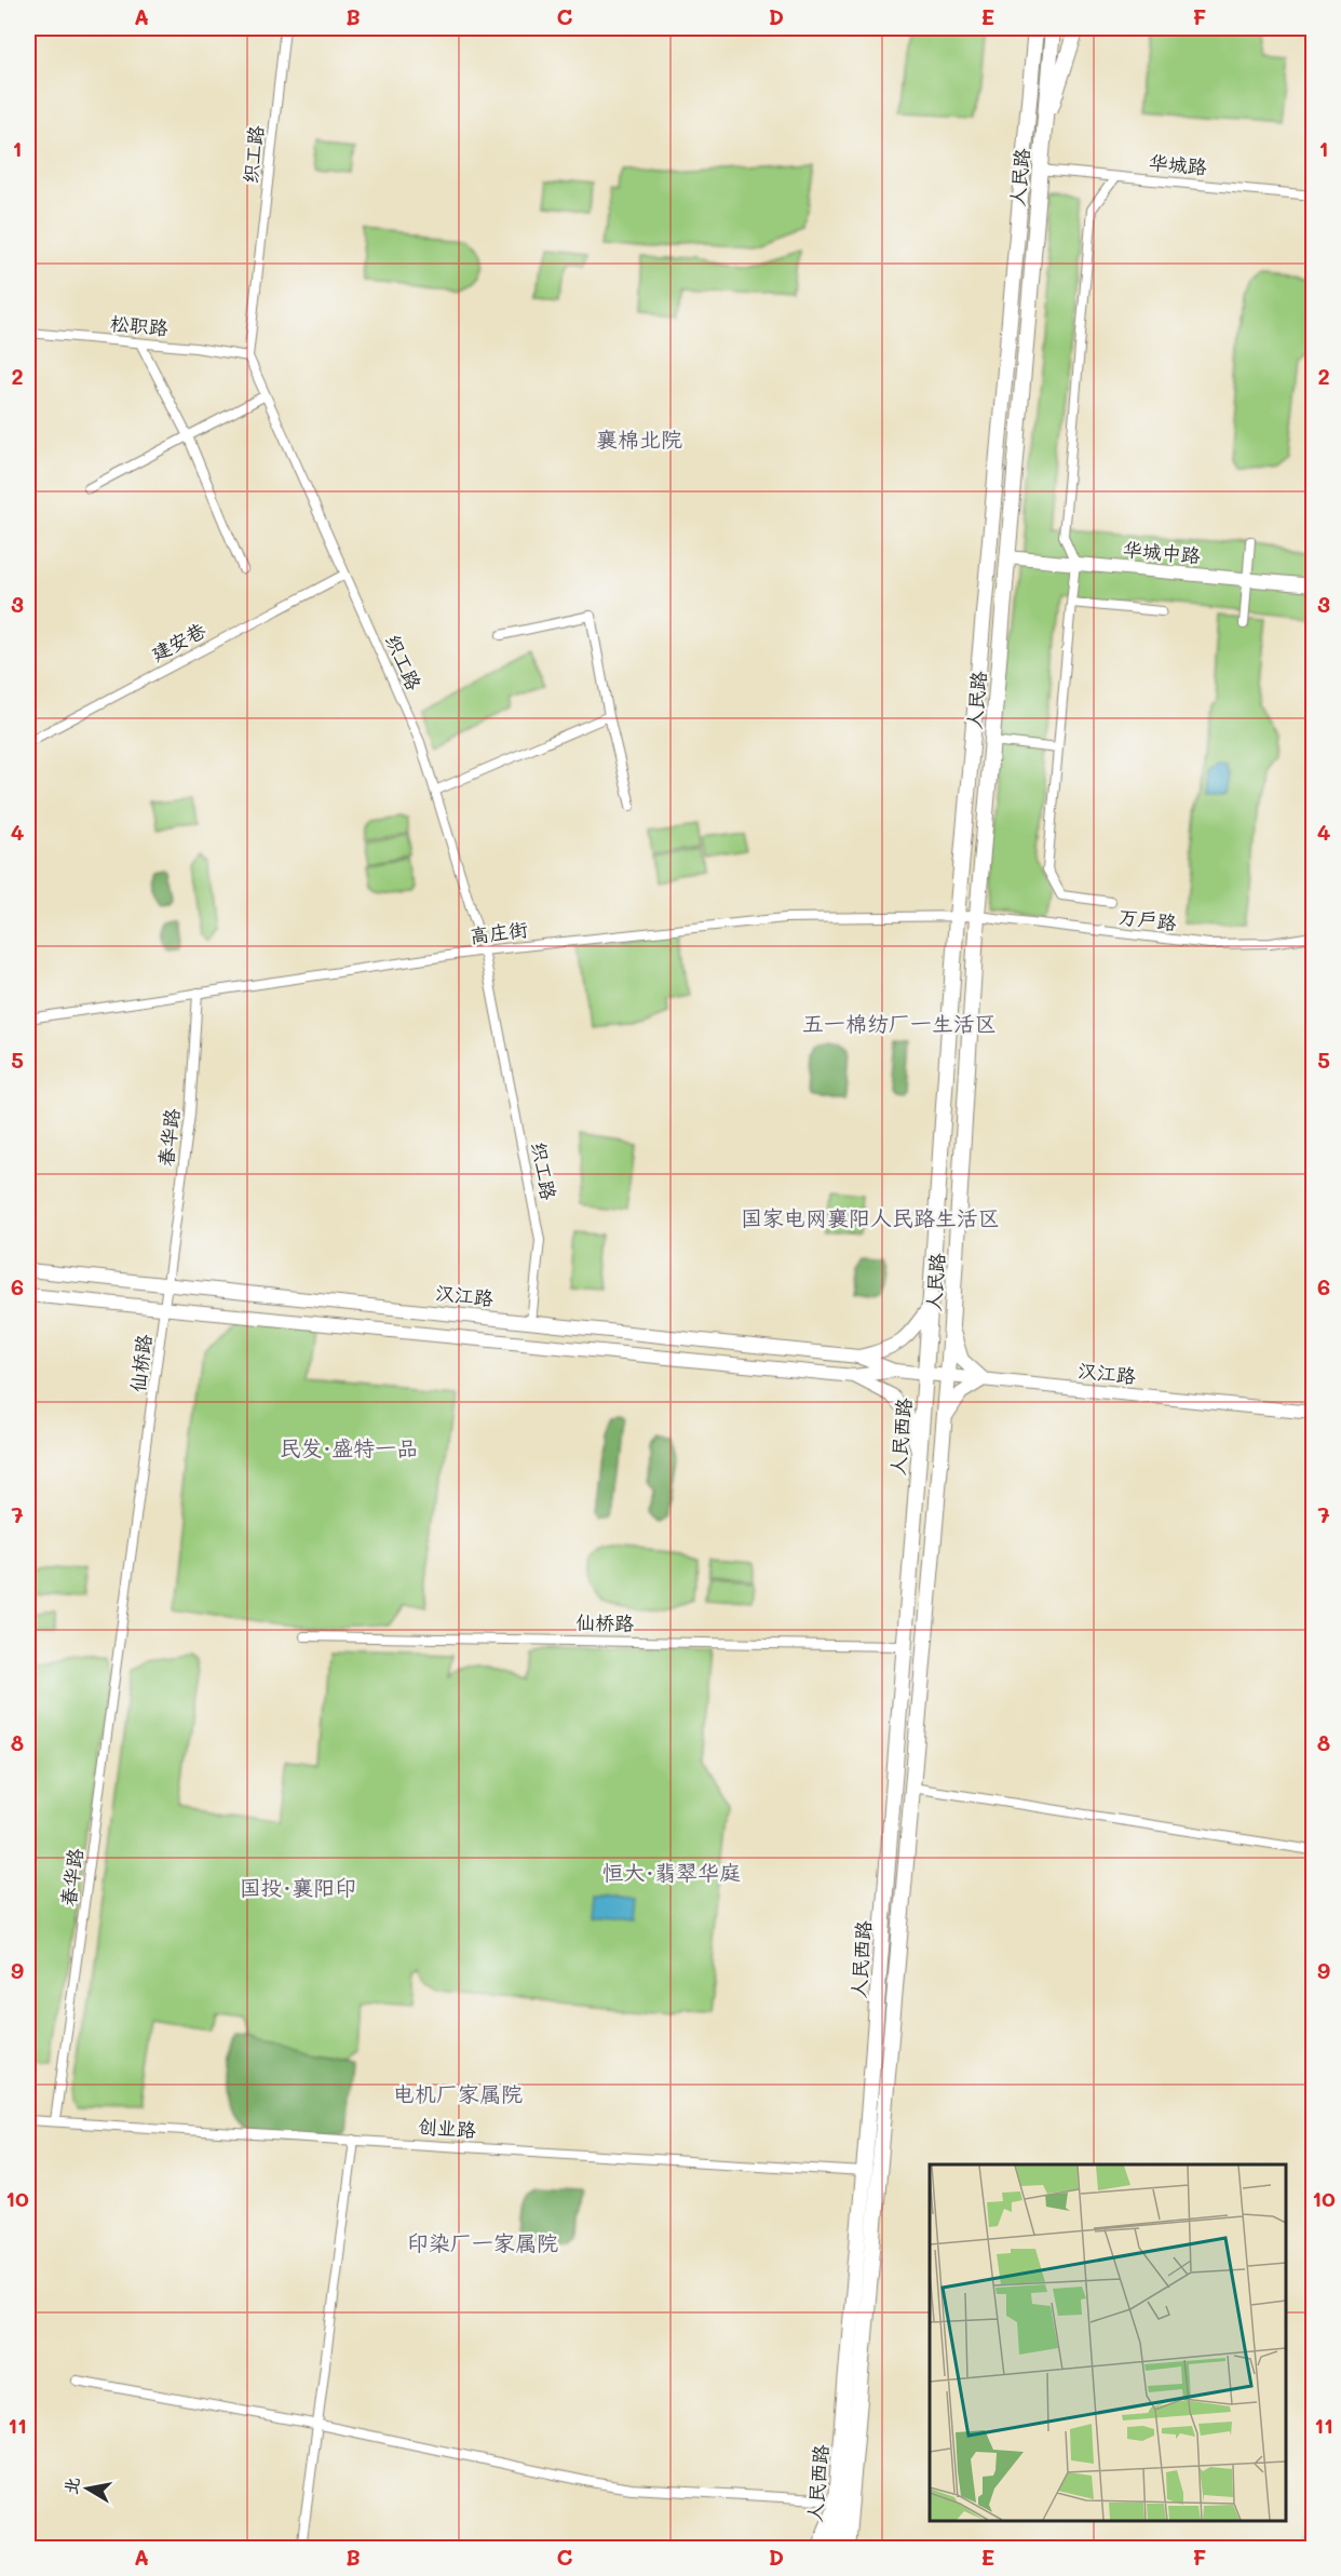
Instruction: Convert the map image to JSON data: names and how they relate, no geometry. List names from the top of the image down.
{
  "streets": {
    "main road": [
      "人民路",
      "华城中路",
      "汉江路",
      "人民西路"
    ],
    "street": [
      "织工路",
      "华城路",
      "松职路",
      "建安巷",
      "万户路",
      "高庄街",
      "春华路",
      "仙桥路",
      "创业路"
    ]
  },
  "crossings": [
    ["织工路", "松职路"],
    ["织工路", "建安巷"],
    ["织工路", "高庄街"],
    ["织工路", "汉江路"],
    ["华城路", "人民路"],
    ["人民路", "华城中路"],
    ["人民路", "万户路"],
    ["人民路", "高庄街"],
    ["人民路", "汉江路"],
    ["人民路", "人民西路"],
    ["万户路", "高庄街"],
    ["高庄街", "春华路"],
    ["春华路", "汉江路"],
    ["春华路", "仙桥路"],
    ["春华路", "创业路"],
    ["汉江路", "仙桥路"],
    ["汉江路", "人民西路"],
    ["仙桥路", "人民西路"],
    ["人民西路", "创业路"]
  ],
  "districts": [
    "襄棉北院",
    "五一棉纺厂一生活区",
    "国家电网襄阳人民路生活区",
    "民发·盛特一品",
    "恒大·翡翠华庭",
    "国投·襄阳印",
    "电机厂家属院",
    "印染厂一家属院"
  ],
  "north": "left",
  "grid": {
    "columns": [
      "A",
      "B",
      "C",
      "D",
      "E",
      "F"
    ],
    "rows": [
      "1",
      "2",
      "3",
      "4",
      "5",
      "6",
      "7",
      "8",
      "9",
      "10",
      "11"
    ]
  }
}
